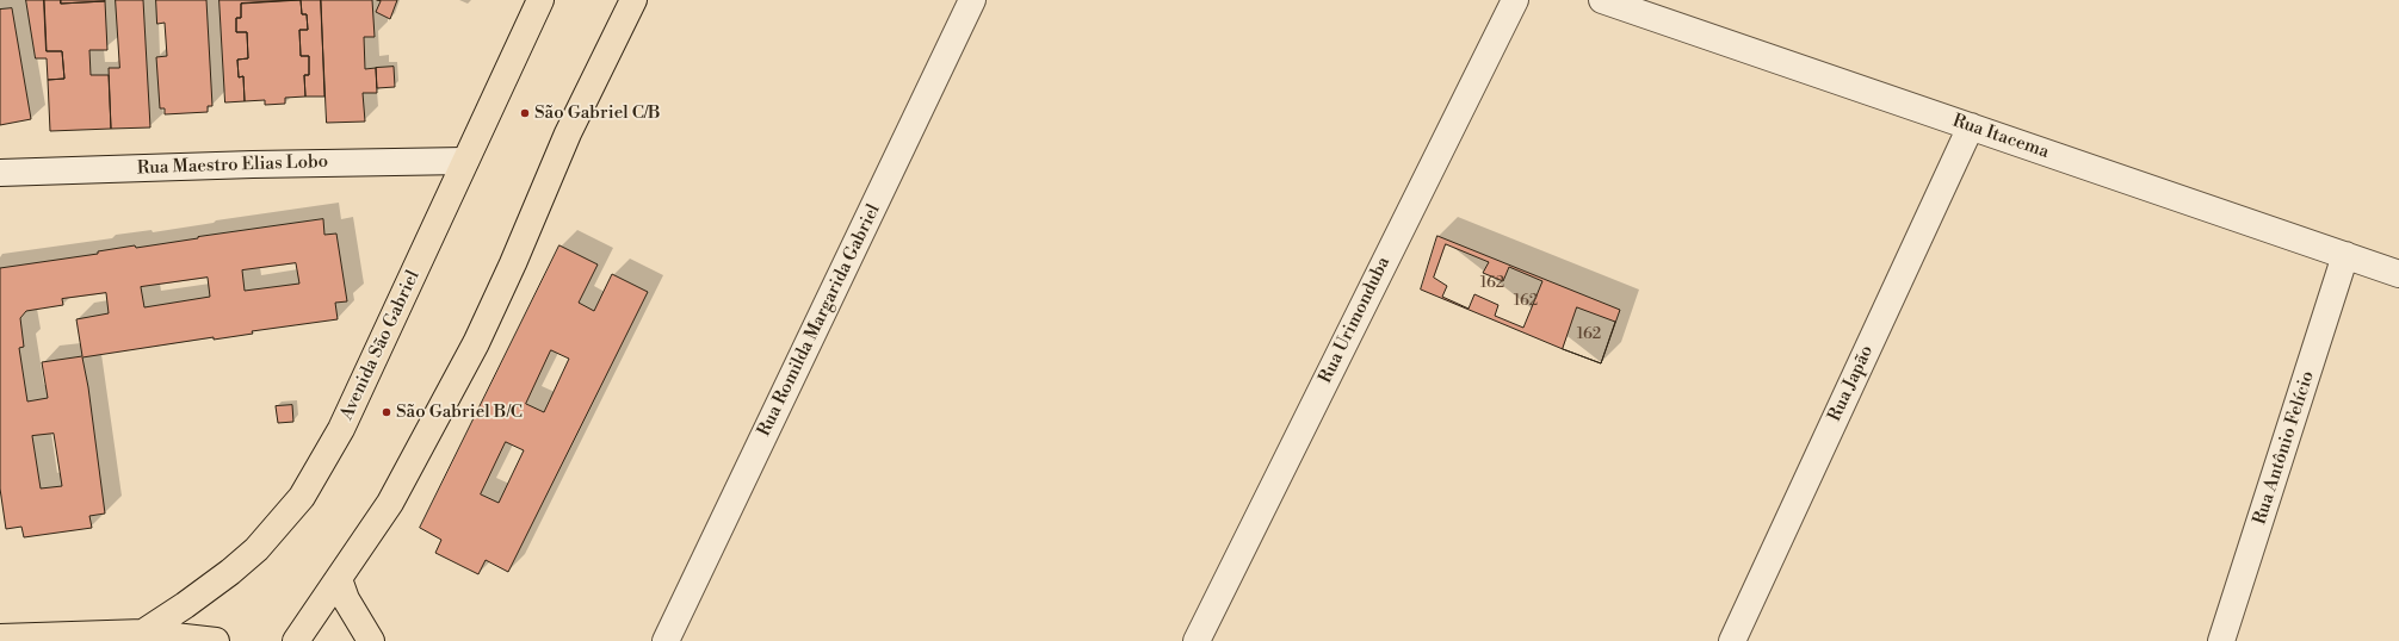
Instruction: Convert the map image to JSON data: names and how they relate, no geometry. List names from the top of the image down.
{
  "streets": {
    "main road": ["Avenida São Gabriel"],
    "street": [
      "Rua Itacema",
      "Rua Maestro Elias Lobo",
      "Rua Romilda Margarida Gabriel",
      "Rua Urimonduba",
      "Rua Japão",
      "Rua Antônio Felício"
    ]
  },
  "crossings": [
    ["Rua Itacema", "Rua Japão"],
    ["Rua Itacema", "Rua Antônio Felício"],
    ["Rua Maestro Elias Lobo", "Avenida São Gabriel"]
  ],
  "places": ["São Gabriel C/B", "São Gabriel B/C"],
  "house_numbers": ["162", "162", "162"]
}
